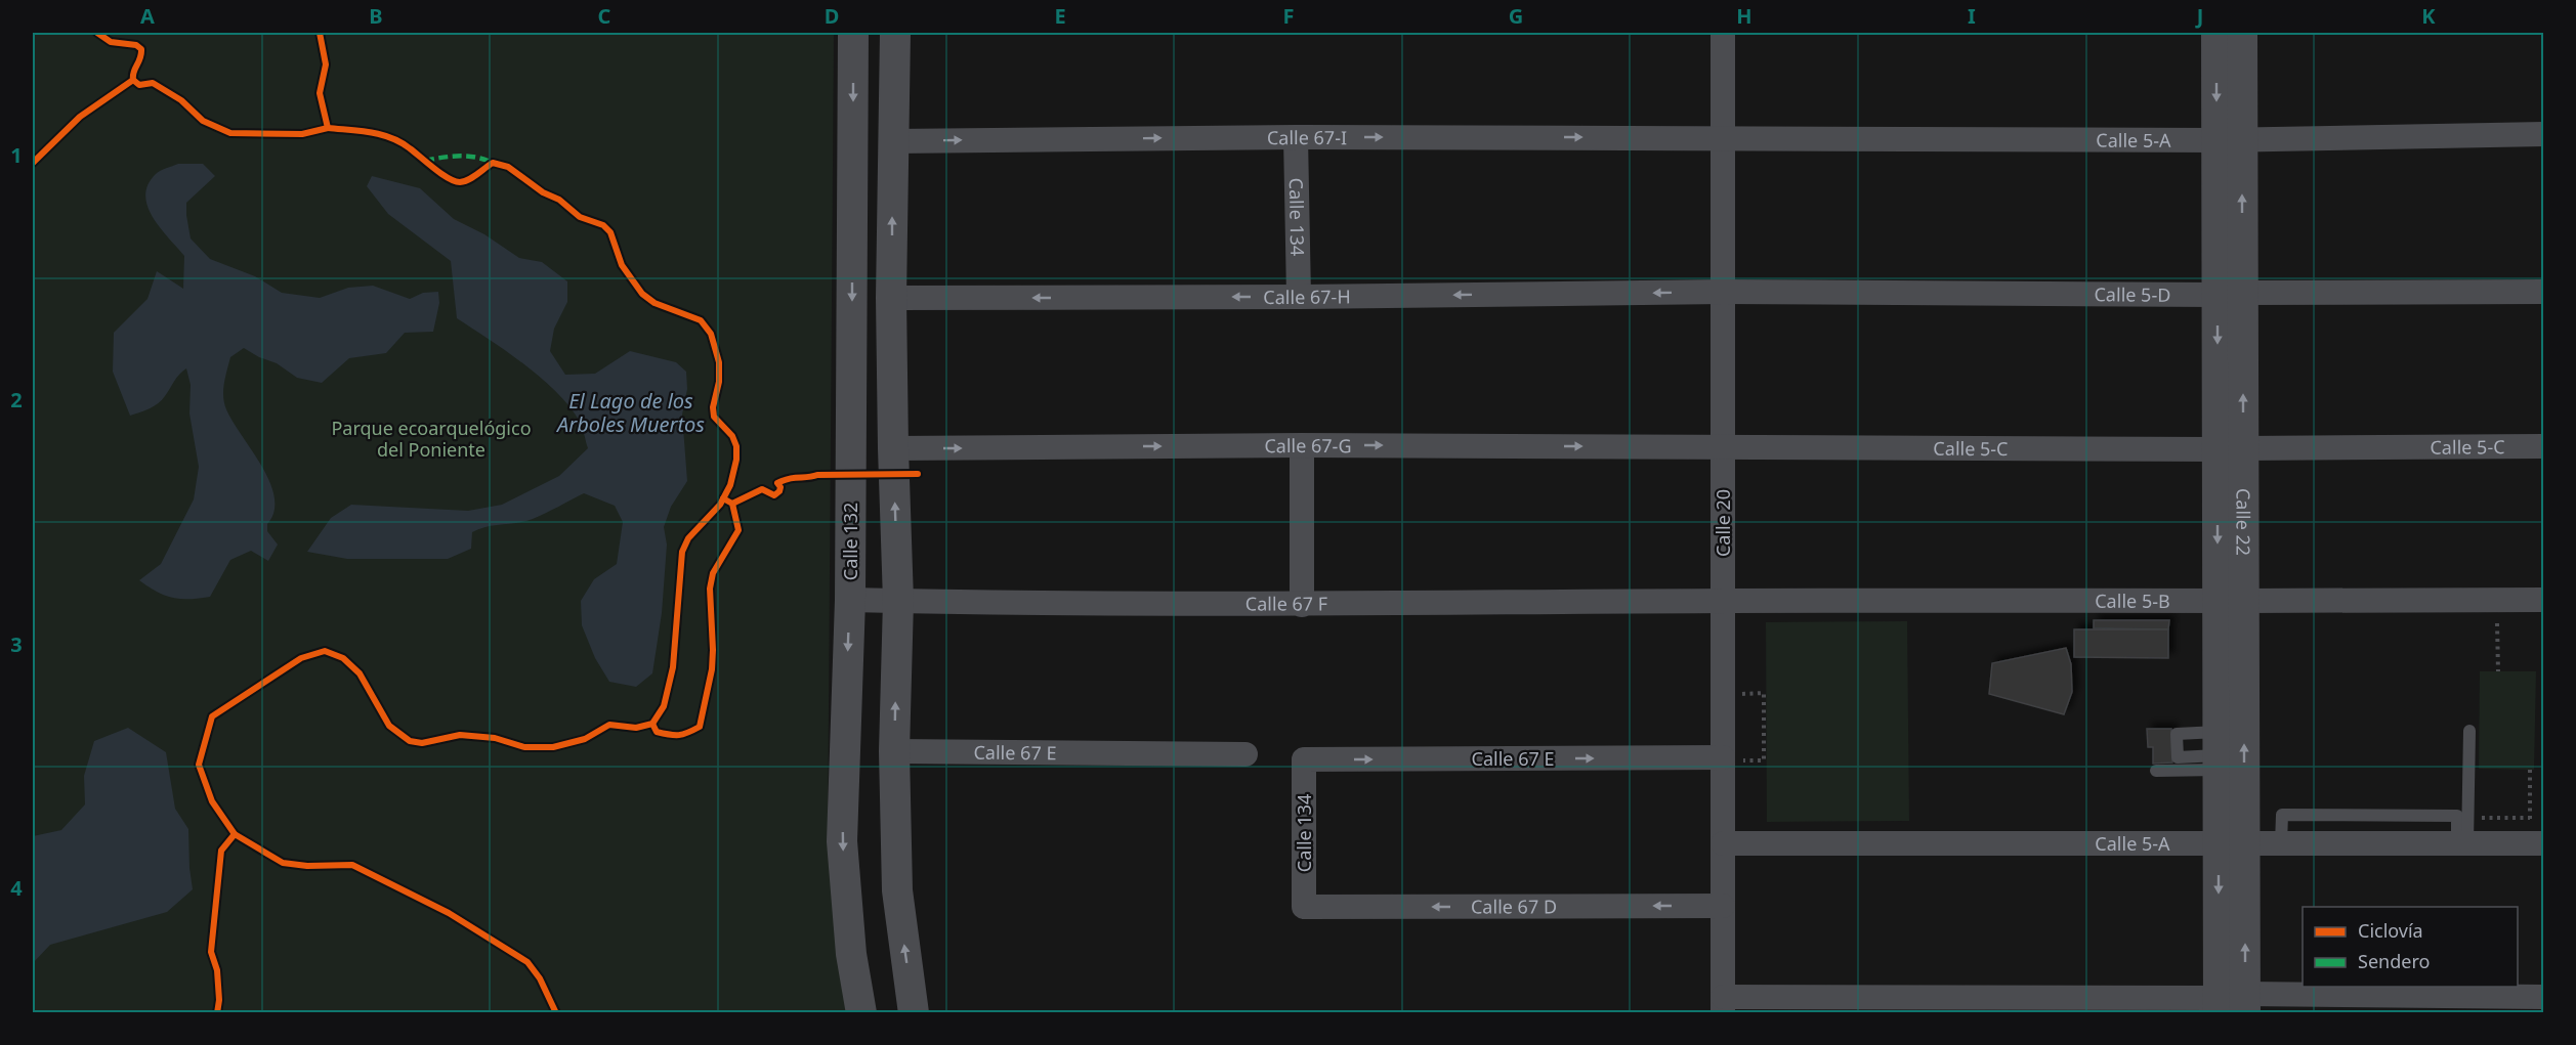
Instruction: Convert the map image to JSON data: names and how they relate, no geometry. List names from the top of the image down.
{
  "streets": {
    "street": [
      "Calle 67-I",
      "Calle 5-A",
      "Calle 134",
      "Calle 5-D",
      "Calle 67-H",
      "Calle 67-G",
      "Calle 5-C",
      "Calle 20",
      "Calle 22",
      "Calle 132",
      "Calle 5-B",
      "Calle 67 F",
      "Calle 67 E",
      "Calle 67 D"
    ]
  },
  "crossings": [
    ["Calle 67-I", "Calle 5-A"],
    ["Calle 67-I", "Calle 134"],
    ["Calle 67-I", "Calle 20"],
    ["Calle 5-A", "Calle 20"],
    ["Calle 5-A", "Calle 22"],
    ["Calle 134", "Calle 67-H"],
    ["Calle 134", "Calle 67 E"],
    ["Calle 134", "Calle 67 D"],
    ["Calle 5-D", "Calle 67-H"],
    ["Calle 5-D", "Calle 20"],
    ["Calle 5-D", "Calle 22"],
    ["Calle 67-H", "Calle 20"],
    ["Calle 67-G", "Calle 5-C"],
    ["Calle 67-G", "Calle 20"],
    ["Calle 5-C", "Calle 20"],
    ["Calle 5-C", "Calle 22"],
    ["Calle 20", "Calle 5-B"],
    ["Calle 20", "Calle 67 F"],
    ["Calle 20", "Calle 67 E"],
    ["Calle 20", "Calle 67 D"],
    ["Calle 22", "Calle 5-B"],
    ["Calle 132", "Calle 67 F"],
    ["Calle 5-B", "Calle 67 F"]
  ],
  "one_way": [
    "Calle 67-I",
    "Calle 67-H",
    "Calle 67-G",
    "Calle 67 E",
    "Calle 67 D"
  ],
  "water": ["El Lago de los Arboles Muertos"],
  "parks": ["Parque ecoarquelógico del Poniente"],
  "legend": ["Ciclovía", "Sendero"],
  "grid": {
    "columns": [
      "A",
      "B",
      "C",
      "D",
      "E",
      "F",
      "G",
      "H",
      "I",
      "J",
      "K"
    ],
    "rows": [
      "1",
      "2",
      "3",
      "4"
    ]
  }
}
